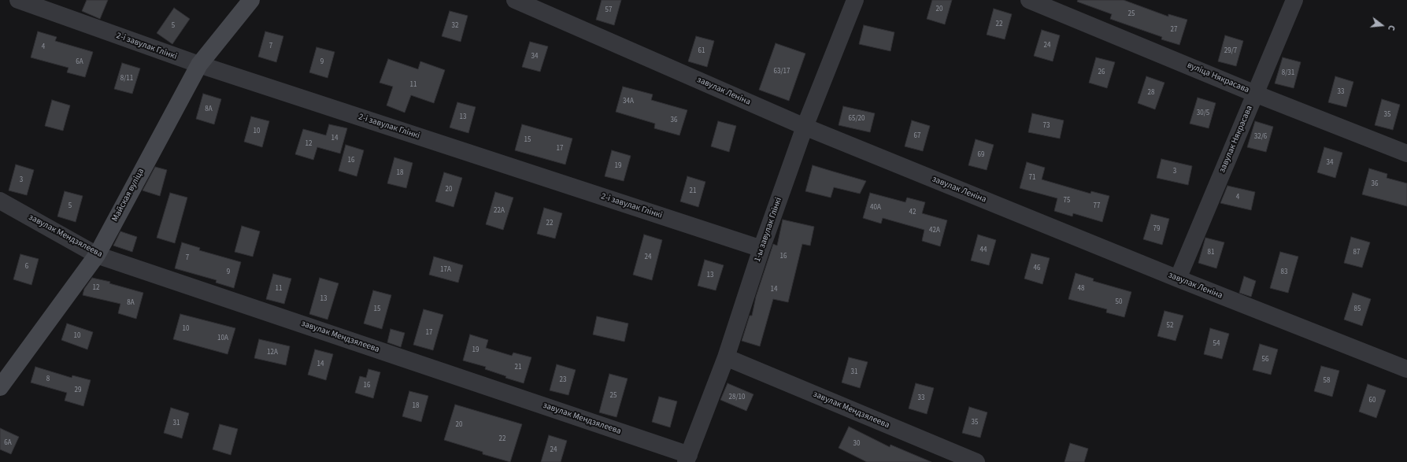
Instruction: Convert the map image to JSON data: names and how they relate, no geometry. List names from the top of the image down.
{
  "streets": {
    "street": [
      "2-і завулак Глінкі",
      "вуліца Някрасава",
      "завулак Леніна",
      "завулак Някрасава",
      "Майская вуліца",
      "1-ы завулак Глінкі",
      "завулак Мендзялеева"
    ]
  },
  "crossings": [
    ["2-і завулак Глінкі", "Майская вуліца"],
    ["2-і завулак Глінкі", "1-ы завулак Глінкі"],
    ["вуліца Някрасава", "завулак Някрасава"],
    ["завулак Леніна", "завулак Някрасава"],
    ["завулак Леніна", "1-ы завулак Глінкі"],
    ["Майская вуліца", "завулак Мендзялеева"],
    ["1-ы завулак Глінкі", "завулак Мендзялеева"]
  ],
  "house_numbers": [
    "20",
    "57",
    "25",
    "22",
    "5",
    "32",
    "27",
    "24",
    "7",
    "4",
    "61",
    "29/7",
    "34",
    "6А",
    "9",
    "63/17",
    "26",
    "8/31",
    "8/11",
    "11",
    "33",
    "28",
    "34А",
    "8А",
    "30/5",
    "35",
    "13",
    "65/20",
    "36",
    "73",
    "10",
    "67",
    "32/6",
    "14",
    "15",
    "12",
    "17",
    "69",
    "16",
    "34",
    "19",
    "3",
    "18",
    "71",
    "3",
    "36",
    "20",
    "21",
    "4",
    "75",
    "5",
    "77",
    "40А",
    "22А",
    "42",
    "22",
    "79",
    "42А",
    "44",
    "81",
    "87",
    "16",
    "24",
    "7",
    "6",
    "46",
    "17А",
    "9",
    "83",
    "13",
    "12",
    "11",
    "48",
    "14",
    "13",
    "50",
    "8А",
    "15",
    "85",
    "52",
    "10",
    "17",
    "10",
    "10А",
    "54",
    "19",
    "12А",
    "56",
    "14",
    "21",
    "31",
    "8",
    "23",
    "58",
    "16",
    "29",
    "25",
    "28/10",
    "33",
    "60",
    "18",
    "35",
    "31",
    "20",
    "22",
    "6А",
    "30",
    "24"
  ],
  "north": "right"
}
